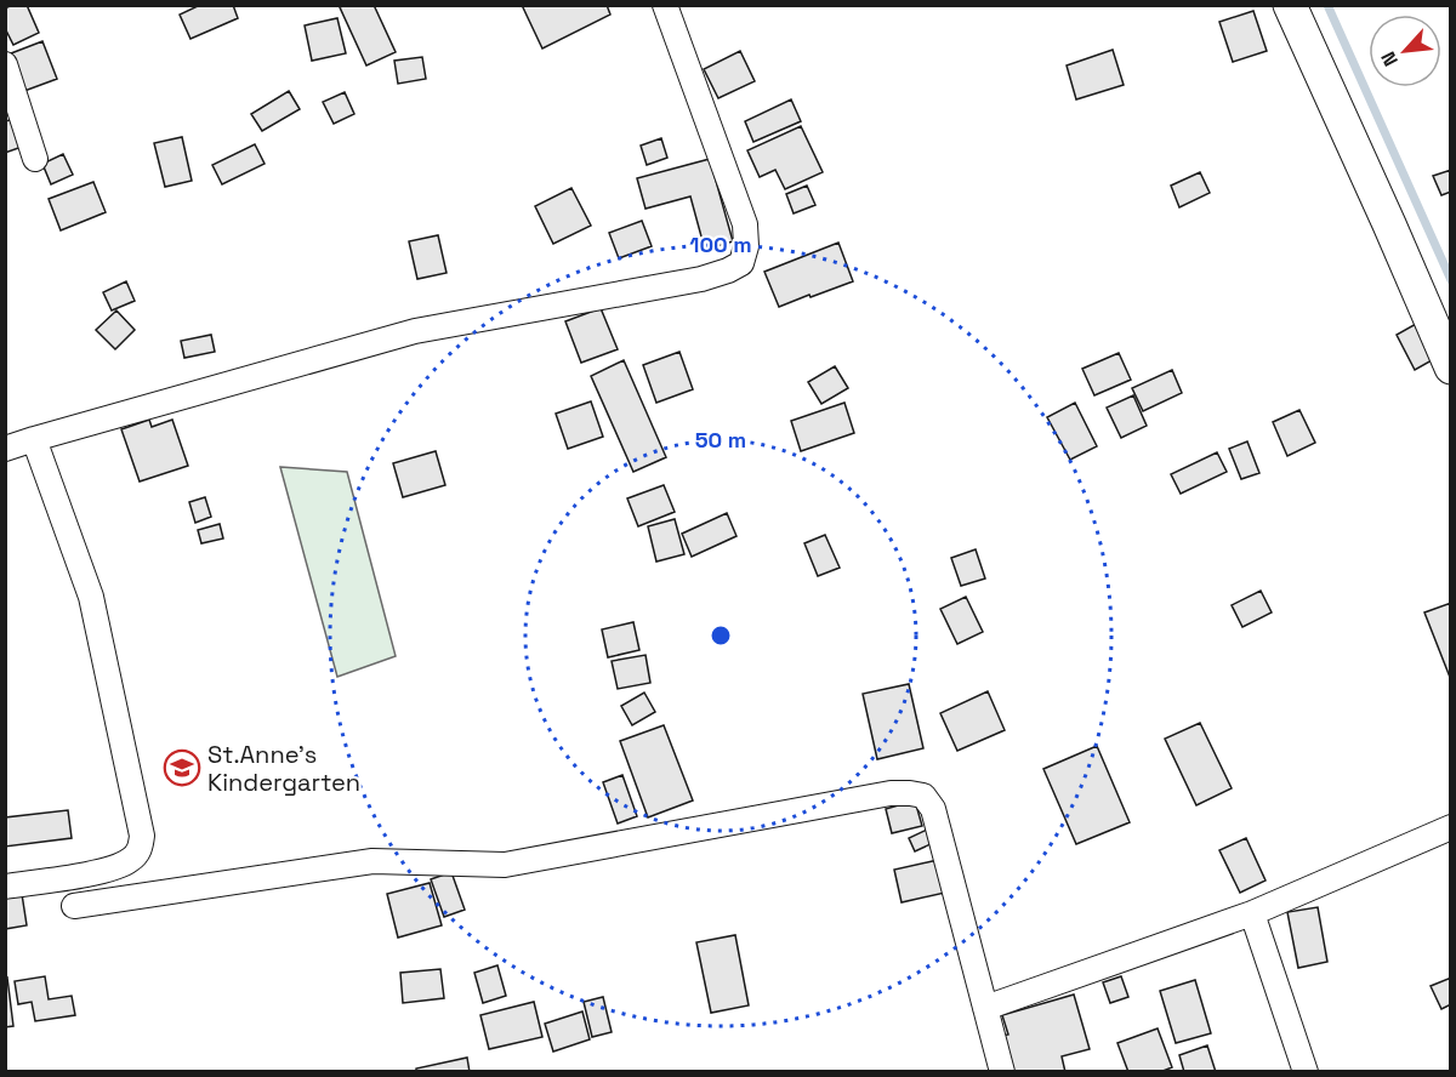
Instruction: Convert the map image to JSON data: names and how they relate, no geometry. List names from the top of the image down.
{
  "places": {
    "school or university": ["St.Anne's Kindergarten"]
  },
  "north": "bottom left",
  "rings": ["100 m", "50 m"]
}
